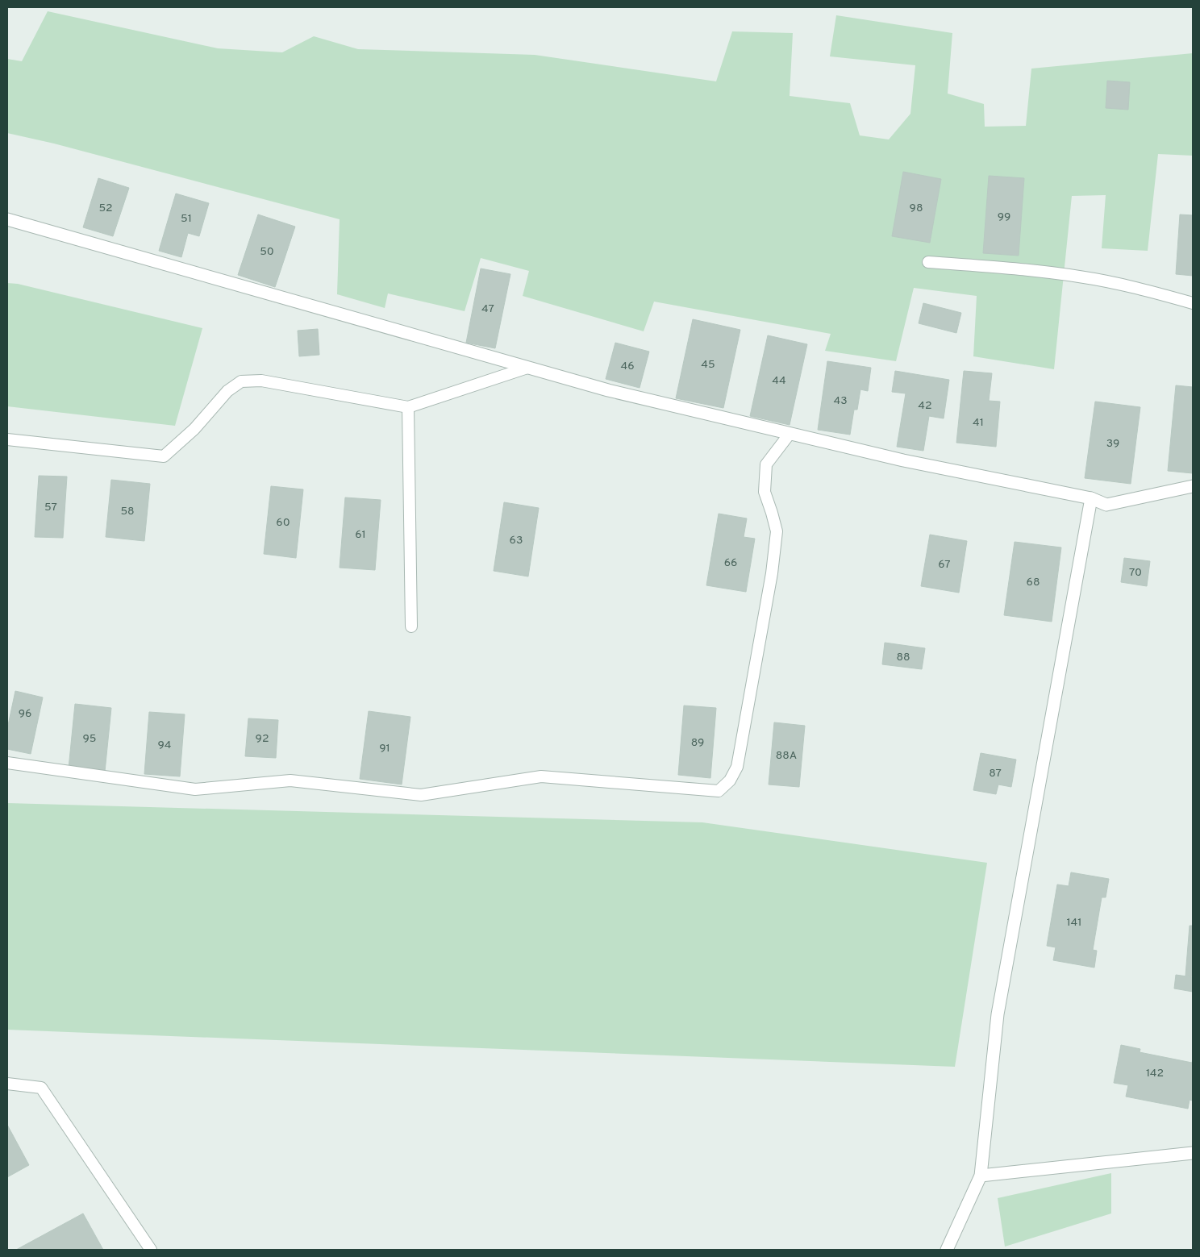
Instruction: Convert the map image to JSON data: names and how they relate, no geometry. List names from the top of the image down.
{
  "house_numbers": [
    "52",
    "98",
    "99",
    "51",
    "50",
    "47",
    "45",
    "46",
    "44",
    "43",
    "42",
    "41",
    "39",
    "57",
    "58",
    "60",
    "61",
    "63",
    "66",
    "67",
    "70",
    "68",
    "88",
    "96",
    "95",
    "92",
    "89",
    "94",
    "91",
    "88А",
    "87",
    "141",
    "142"
  ]
}
